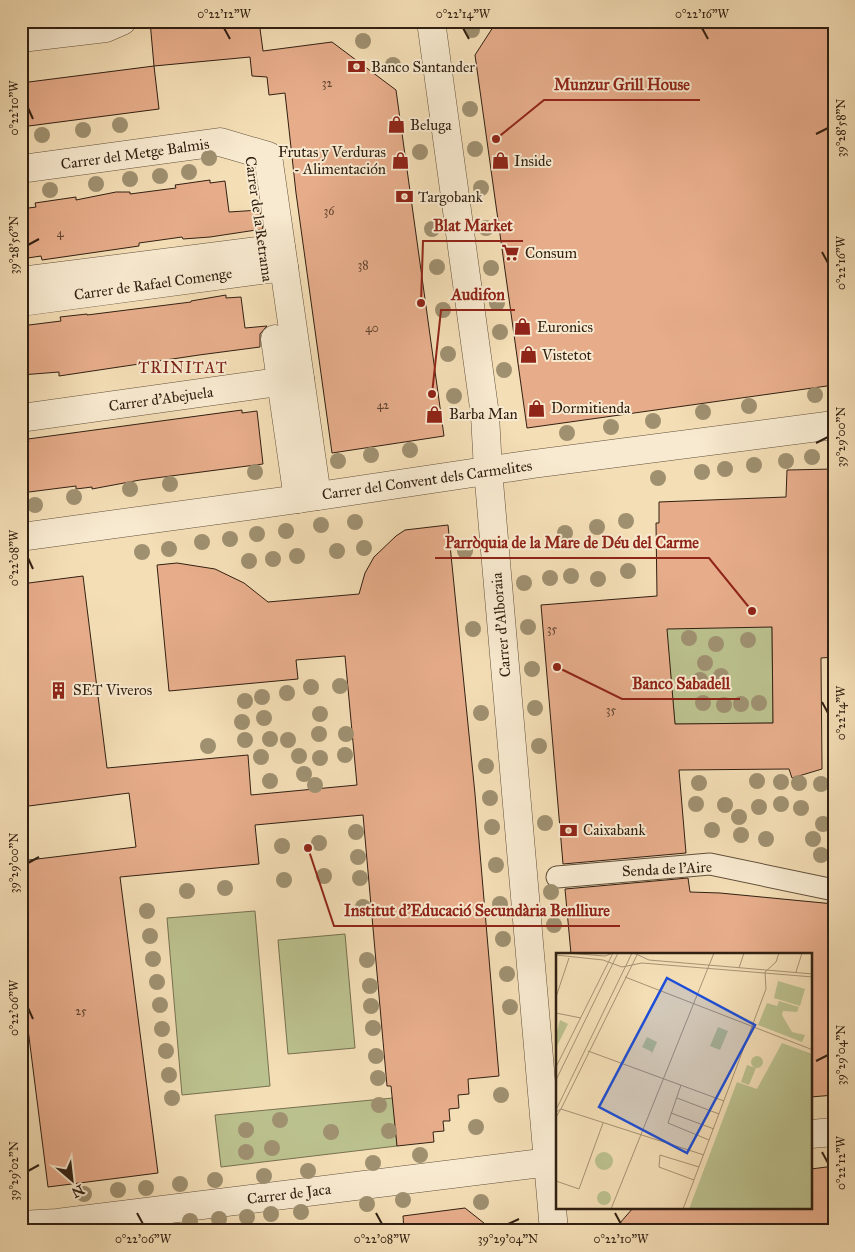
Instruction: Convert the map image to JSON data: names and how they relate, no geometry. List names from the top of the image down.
{
  "streets": {
    "street": [
      "Carrer del Metge Balmis",
      "Carrer de la Retrama",
      "Carrer de Rafael Comenge",
      "Carrer d'Abejuela",
      "Carrer del Convent dels Carmelites",
      "Carrer d'Alboraia",
      "Senda de l'Aire",
      "Carrer de Jaca"
    ]
  },
  "crossings": [
    ["Carrer del Metge Balmis", "Carrer de la Retrama"],
    ["Carrer de la Retrama", "Carrer de Rafael Comenge"],
    ["Carrer de la Retrama", "Carrer d'Abejuela"],
    ["Carrer de la Retrama", "Carrer del Convent dels Carmelites"],
    ["Carrer del Convent dels Carmelites", "Carrer d'Alboraia"],
    ["Carrer d'Alboraia", "Carrer de Jaca"]
  ],
  "districts": ["TRINITAT"],
  "places": {
    "bank": ["Banco Santander", "Targobank", "Caixabank"],
    "shop": [
      "Beluga",
      "Frutas y Verduras - Alimentación",
      "Inside",
      "Euronics",
      "Vistetot",
      "Dormitienda",
      "Barba Man"
    ],
    "other": [
      "Munzur Grill House",
      "Blat Market",
      "Audifon",
      "Parròquia de la Mare de Déu del Carme",
      "Banco Sabadell",
      "Institut d'Educació Secundària Benlliure"
    ],
    "supermarket": ["Consum"],
    "building": ["SET Viveros"]
  },
  "house_numbers": [
    "32",
    "36",
    "4",
    "38",
    "40",
    "42",
    "35",
    "35",
    "25"
  ],
  "north": "bottom right",
  "coordinates": [
    "0°22'12\"W",
    "0°22'14\"W",
    "0°22'16\"W",
    "0°22'10\"W",
    "39°28'58\"N",
    "39°28'56\"N",
    "39°29'00\"N",
    "0°22'08\"W",
    "0°22'06\"W",
    "39°29'04\"N",
    "39°29'02\"N"
  ]
}
